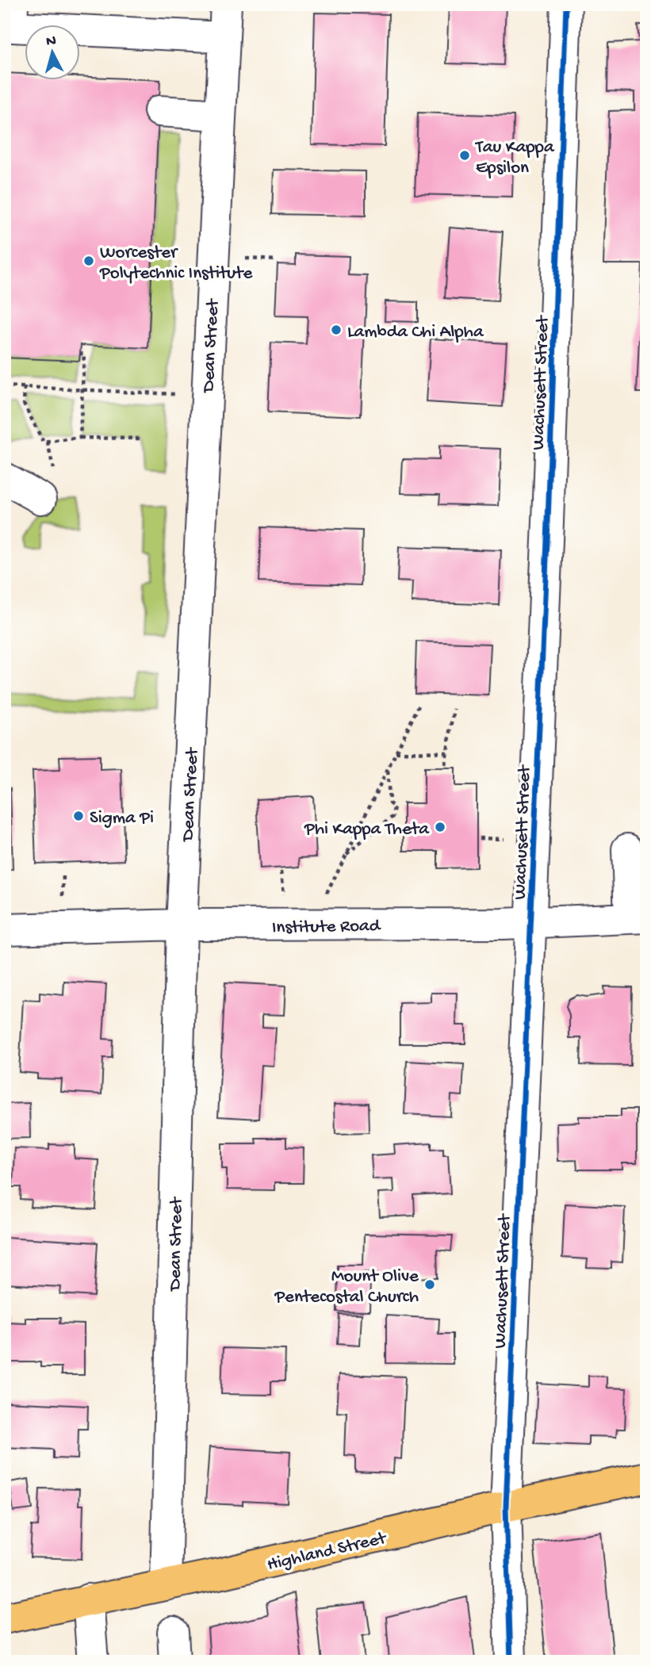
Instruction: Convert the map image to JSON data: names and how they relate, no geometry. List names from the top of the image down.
{
  "streets": {
    "highway": ["Highland Street"],
    "street": ["Dean Street", "Wachusett Street", "Institute Road"]
  },
  "crossings": [
    ["Dean Street", "Institute Road"],
    ["Dean Street", "Highland Street"],
    ["Wachusett Street", "Institute Road"],
    ["Wachusett Street", "Highland Street"]
  ],
  "places": [
    "Tau Kappa Epsilon",
    "Worcester Polytechnic Institute",
    "Lambda Chi Alpha",
    "Sigma Pi",
    "Phi Kappa Theta",
    "Mount Olive Pentecostal Church"
  ],
  "north": "top"
}
